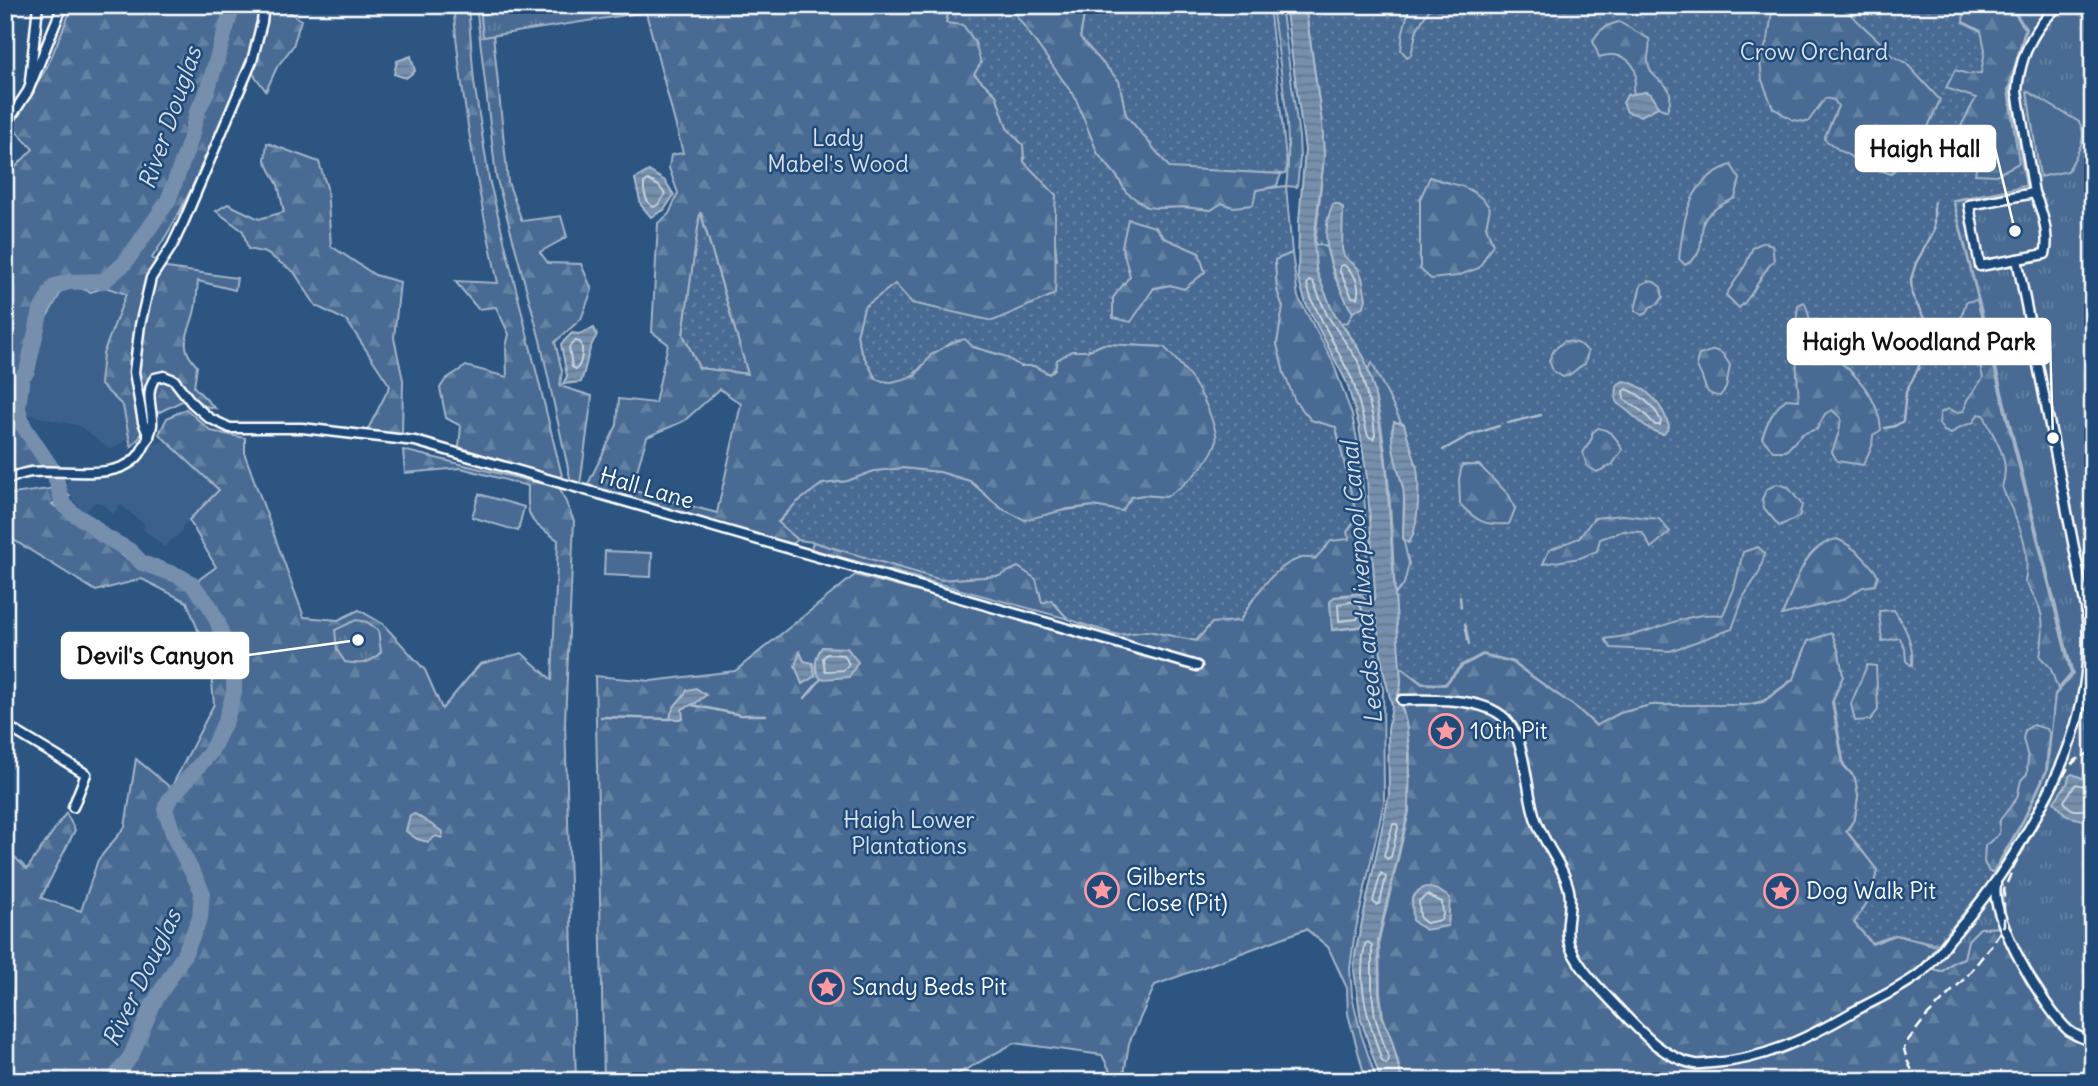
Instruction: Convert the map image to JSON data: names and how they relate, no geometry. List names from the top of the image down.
{
  "streets": {
    "street": ["Hall Lane"]
  },
  "water": ["River Douglas", "Leeds and Liverpool Canal"],
  "parks": ["Crow Orchard", "Lady Mabel's Wood", "Haigh Lower Plantations"],
  "places": {
    "other": ["Haigh Hall", "Haigh Woodland Park", "Devil's Canyon"],
    "place": [
      "10th Pit",
      "Gilberts Close (Pit)",
      "Dog Walk Pit",
      "Sandy Beds Pit"
    ]
  }
}
